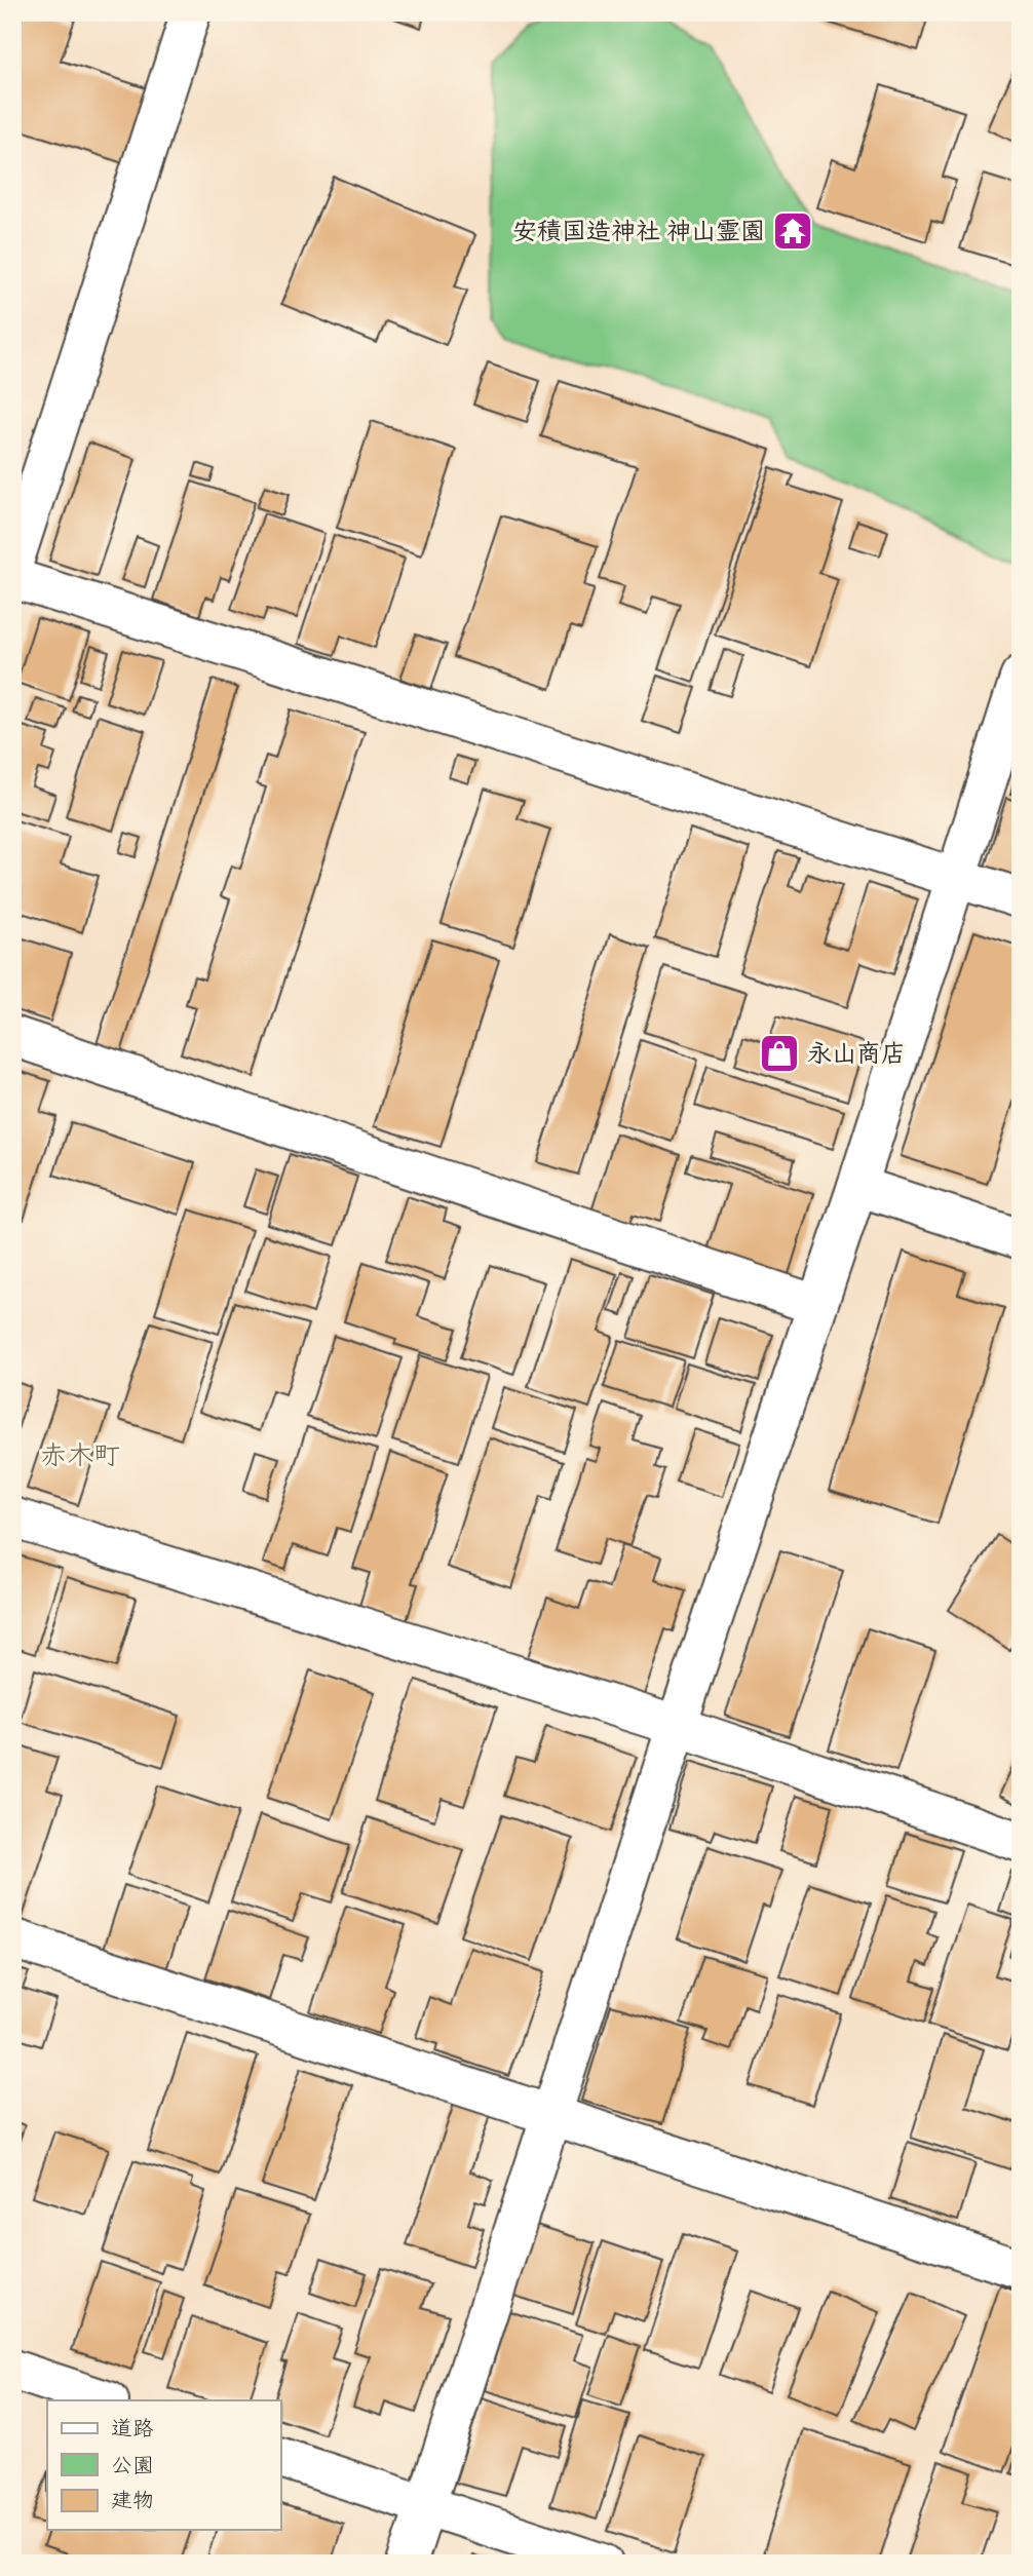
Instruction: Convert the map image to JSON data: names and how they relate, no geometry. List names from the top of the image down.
{
  "districts": ["赤木町"],
  "places": {
    "temple": ["安積国造神社 神山霊園"],
    "shop": ["永山商店"]
  },
  "legend": ["道路", "公園", "建物"]
}
